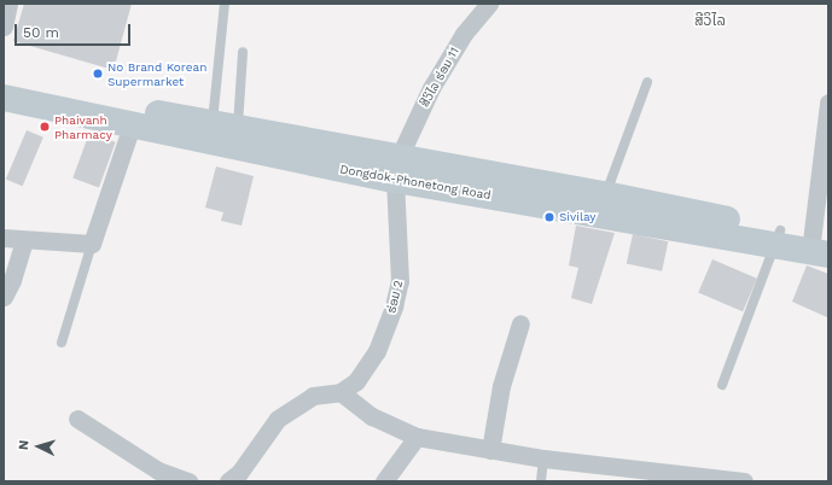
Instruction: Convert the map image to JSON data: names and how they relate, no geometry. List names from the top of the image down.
{
  "streets": {
    "main road": ["Dongdok-Phonetong Road"],
    "street": ["ສີວິໄລ ຮ່ອມ 11", "ຮ່ອມ 2"]
  },
  "crossings": [
    ["ສີວິໄລ ຮ່ອມ 11", "Dongdok-Phonetong Road"],
    ["ສີວິໄລ ຮ່ອມ 11", "ຮ່ອມ 2"],
    ["Dongdok-Phonetong Road", "ຮ່ອມ 2"]
  ],
  "districts": ["ສີວິໄລ"],
  "places": ["No Brand Korean Supermarket", "Phaivanh Pharmacy", "Sivilay"],
  "scale_bar": "50 m",
  "north": "left"
}
